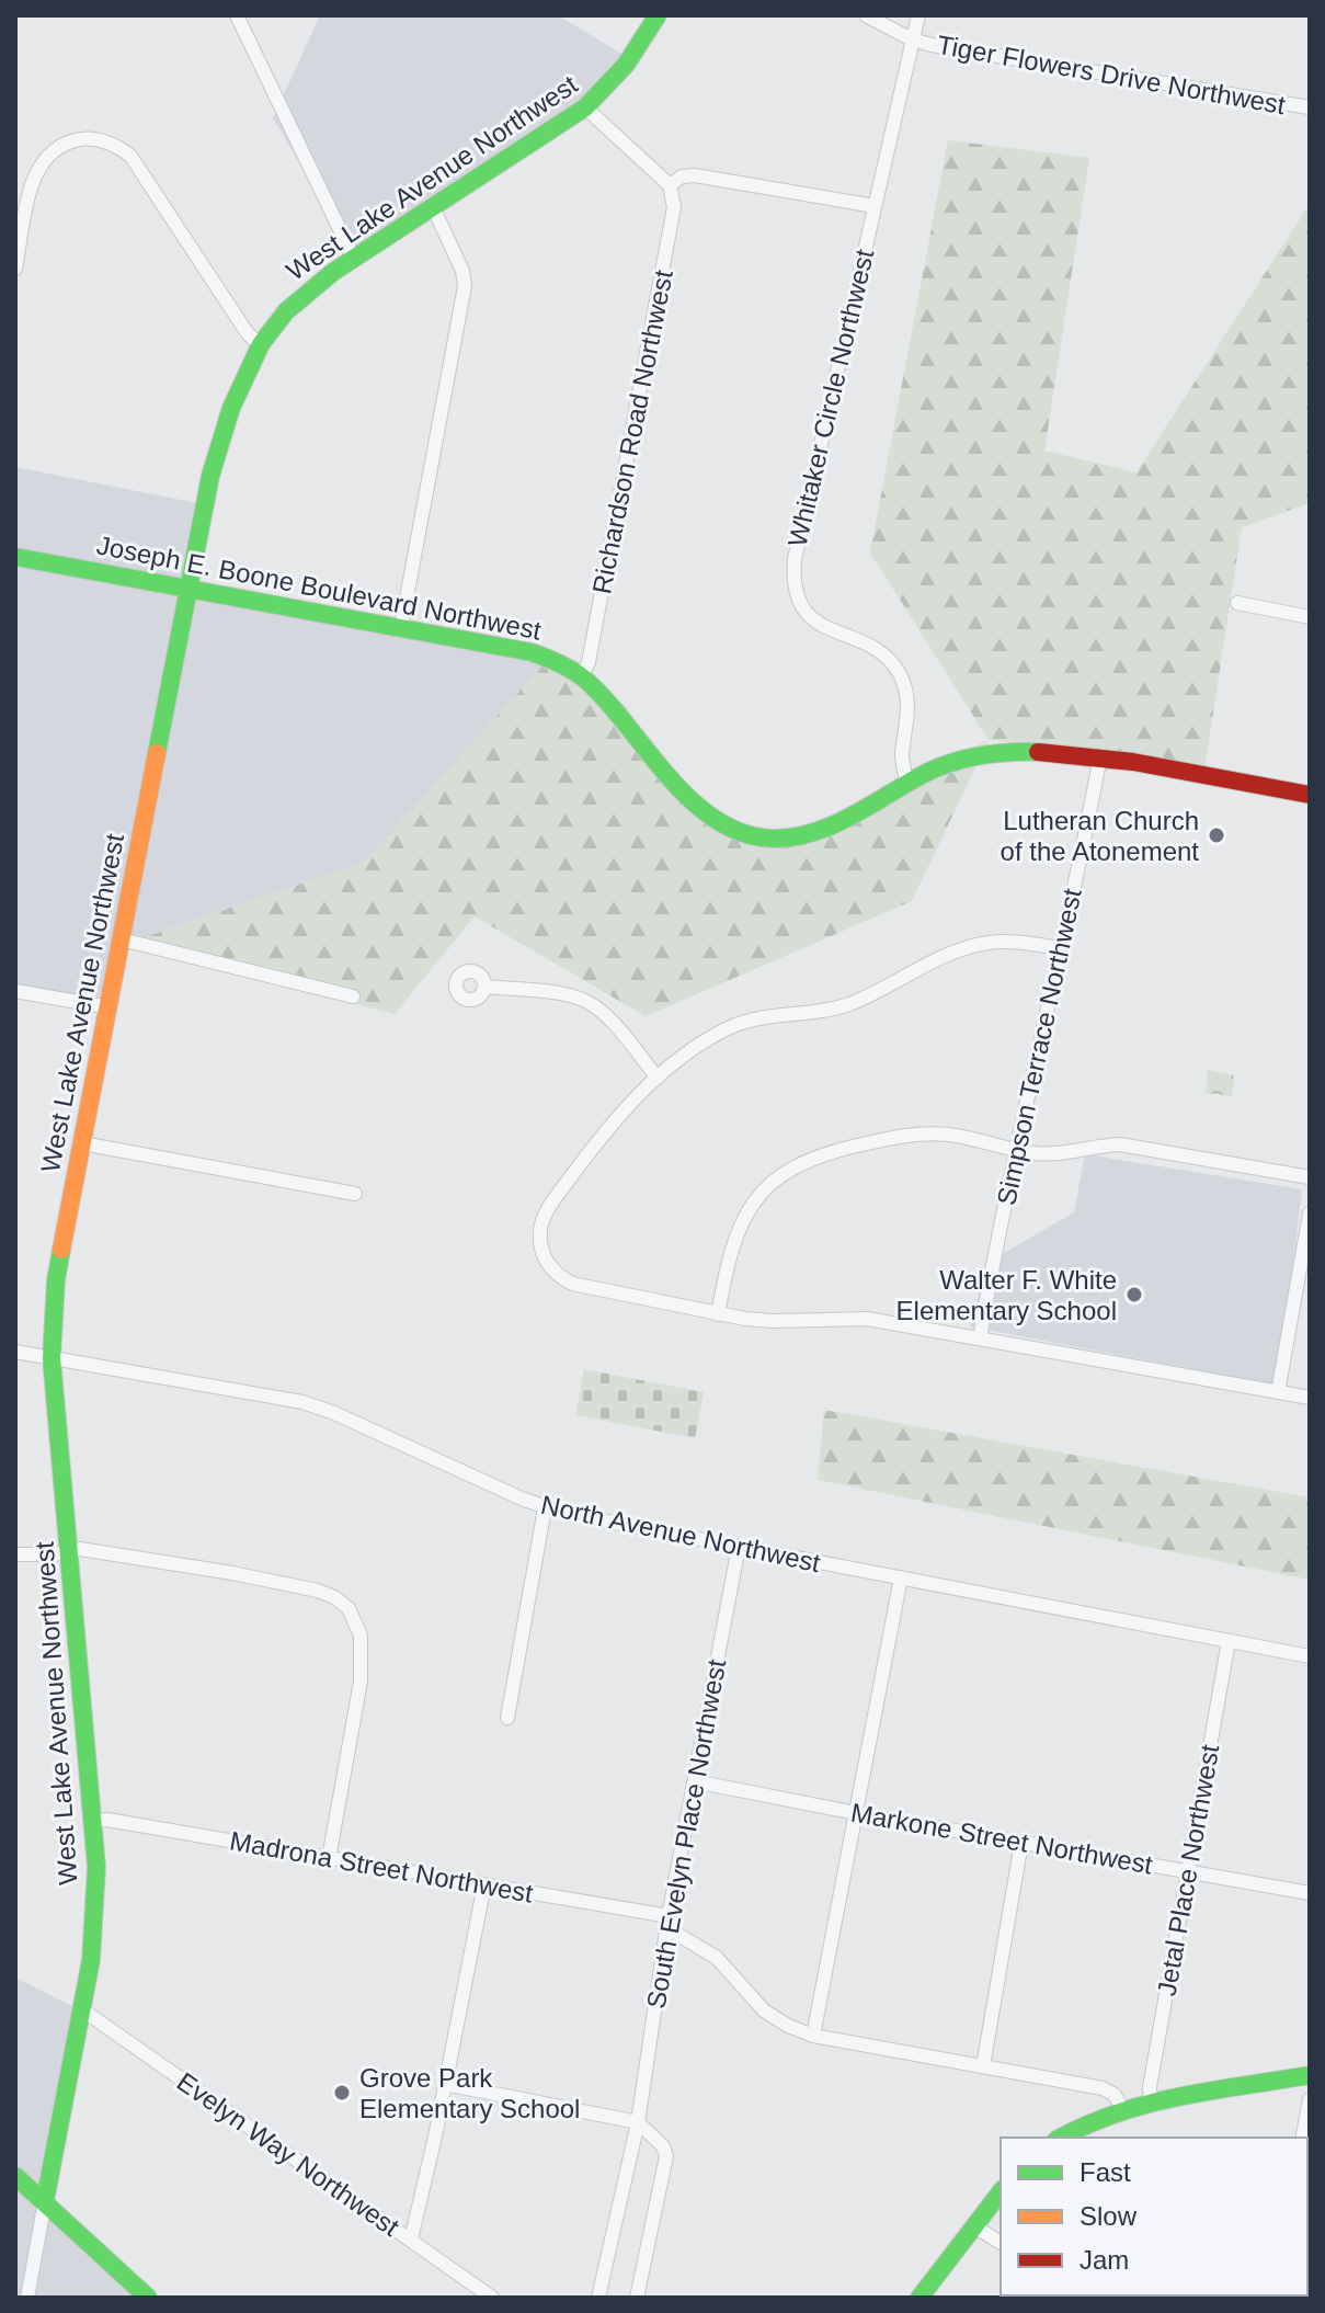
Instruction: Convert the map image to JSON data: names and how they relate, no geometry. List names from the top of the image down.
{
  "streets": {
    "street": [
      "Tiger Flowers Drive Northwest",
      "West Lake Avenue Northwest",
      "Whitaker Circle Northwest",
      "Richardson Road Northwest",
      "Joseph E. Boone Boulevard Northwest",
      "Simpson Terrace Northwest",
      "North Avenue Northwest",
      "South Evelyn Place Northwest",
      "Markone Street Northwest",
      "Madrona Street Northwest",
      "Jetal Place Northwest",
      "Evelyn Way Northwest"
    ]
  },
  "crossings": [
    ["Tiger Flowers Drive Northwest", "Whitaker Circle Northwest"],
    ["West Lake Avenue Northwest", "Joseph E. Boone Boulevard Northwest"],
    ["West Lake Avenue Northwest", "North Avenue Northwest"],
    ["West Lake Avenue Northwest", "Madrona Street Northwest"],
    ["West Lake Avenue Northwest", "Evelyn Way Northwest"],
    ["Whitaker Circle Northwest", "Joseph E. Boone Boulevard Northwest"],
    ["Richardson Road Northwest", "Joseph E. Boone Boulevard Northwest"],
    ["Joseph E. Boone Boulevard Northwest", "Simpson Terrace Northwest"],
    ["North Avenue Northwest", "South Evelyn Place Northwest"],
    ["North Avenue Northwest", "Jetal Place Northwest"],
    ["South Evelyn Place Northwest", "Markone Street Northwest"],
    ["South Evelyn Place Northwest", "Madrona Street Northwest"],
    ["Markone Street Northwest", "Jetal Place Northwest"]
  ],
  "places": ["Lutheran Church of the Atonement", "Walter F. White Elementary School", "Grove Park Elementary School"],
  "legend": ["Fast", "Slow", "Jam"]
}
